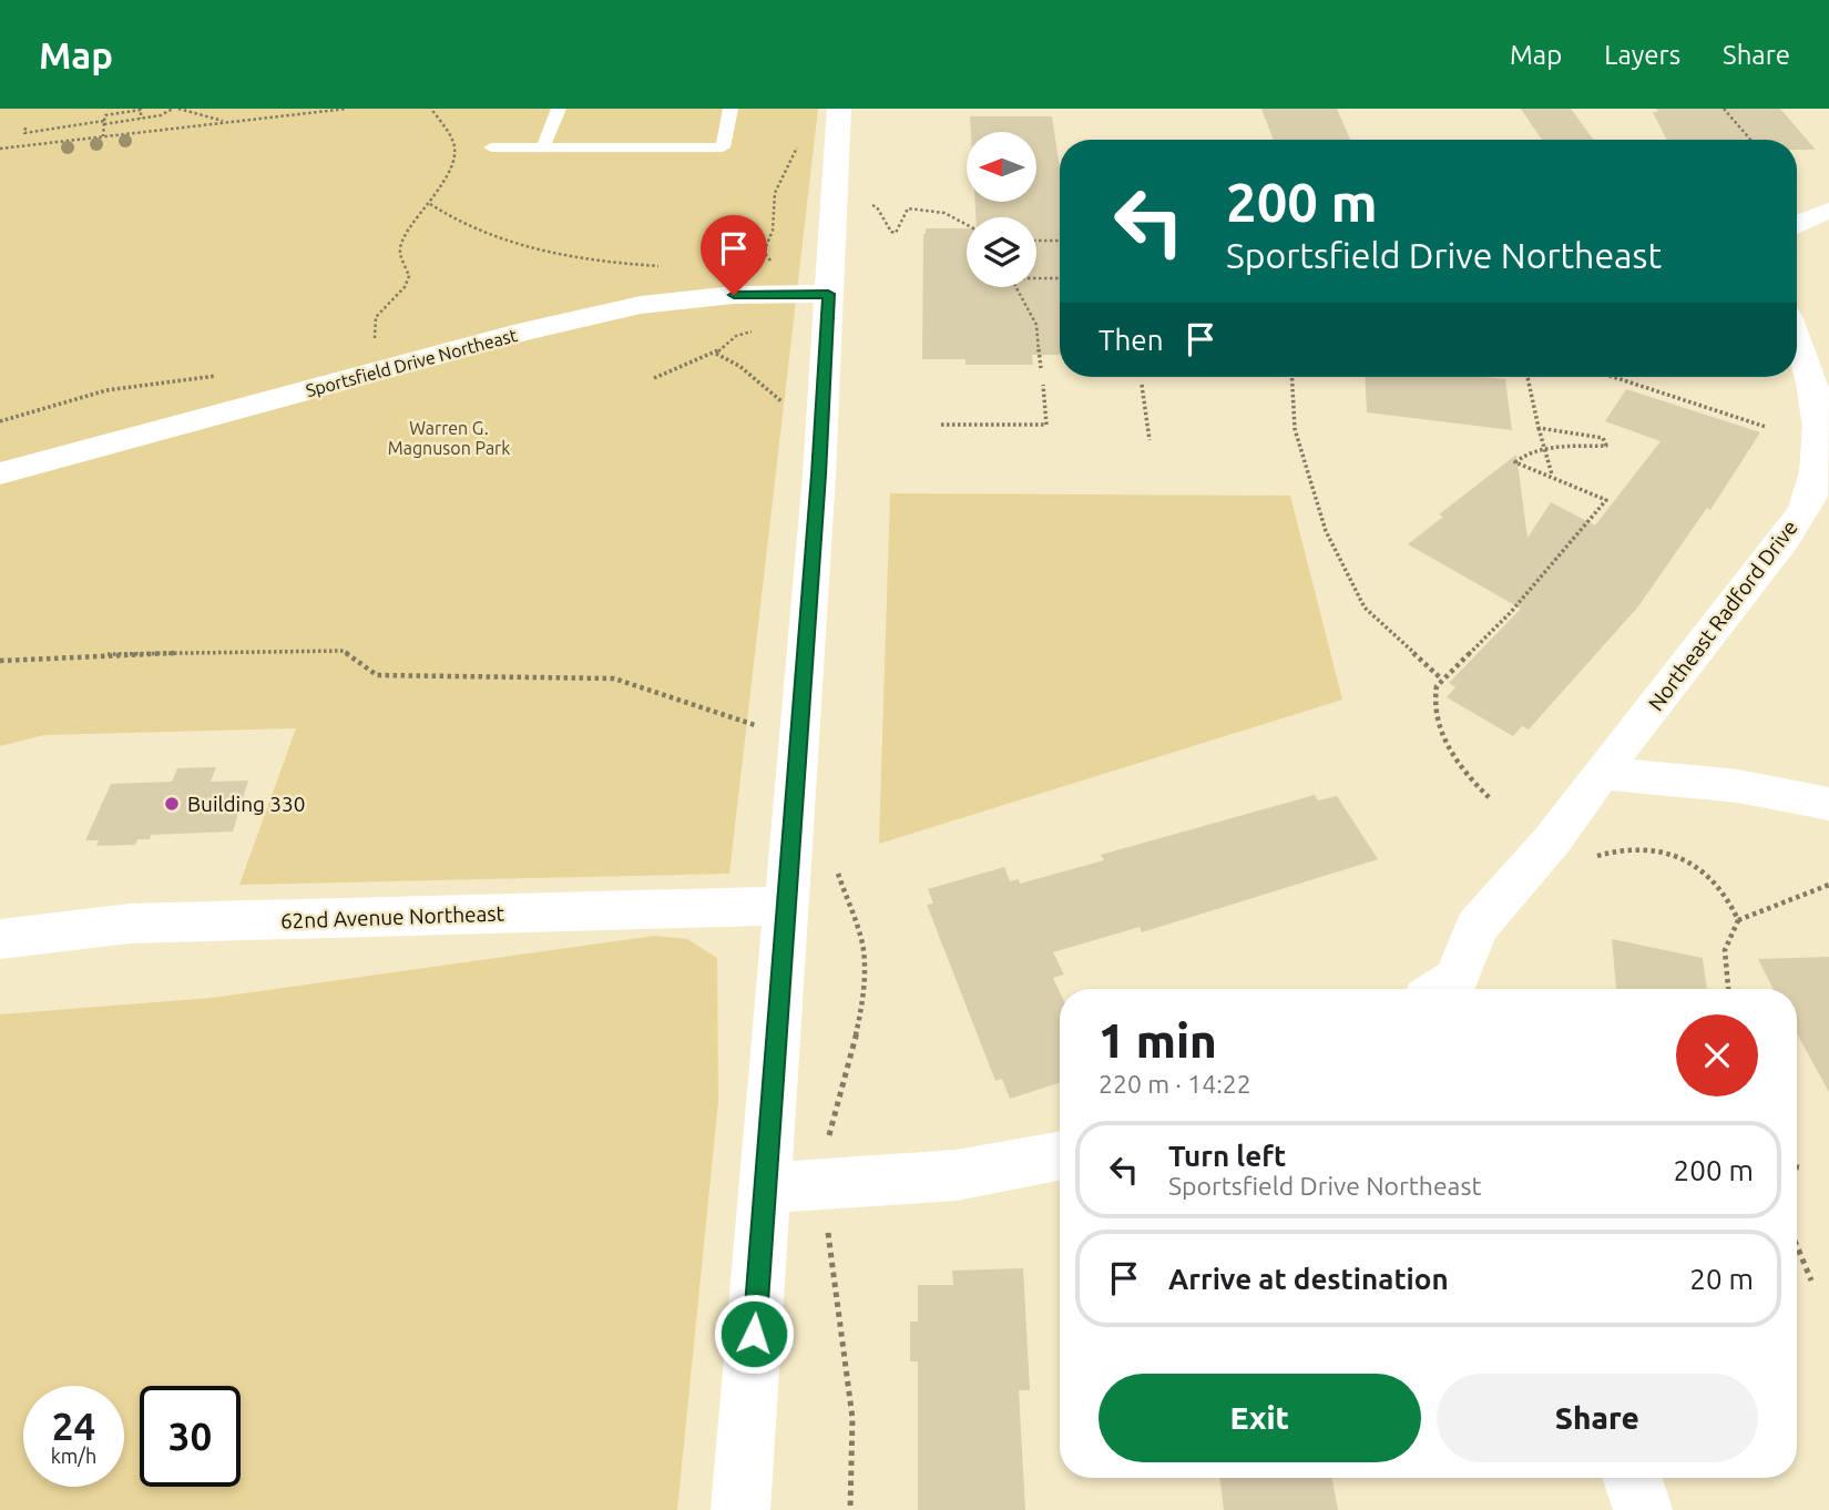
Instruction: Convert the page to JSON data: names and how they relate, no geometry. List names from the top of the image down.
{
  "streets": {
    "street": ["Sportsfield Drive Northeast", "Northeast Radford Drive", "62nd Avenue Northeast"]
  },
  "parks": ["Warren G. Magnuson Park"],
  "places": ["Building 330"],
  "north": "left",
  "page": {
    "header": "Map",
    "nav": ["Map", "Layers", "Share"],
    "turn": ["200 m", "Sportsfield Drive Northeast"],
    "then": "Then",
    "heading": ["1 min", "220 m · 14:22"],
    "list": [
      {
        "name": "Turn left",
        "note": "Sportsfield Drive Northeast",
        "value": "200 m"
      },
      {
        "name": "Arrive at destination",
        "value": "20 m"
      }
    ],
    "buttons": ["Exit", "Share"],
    "speed": "24 km/h",
    "limit": "30"
  }
}
